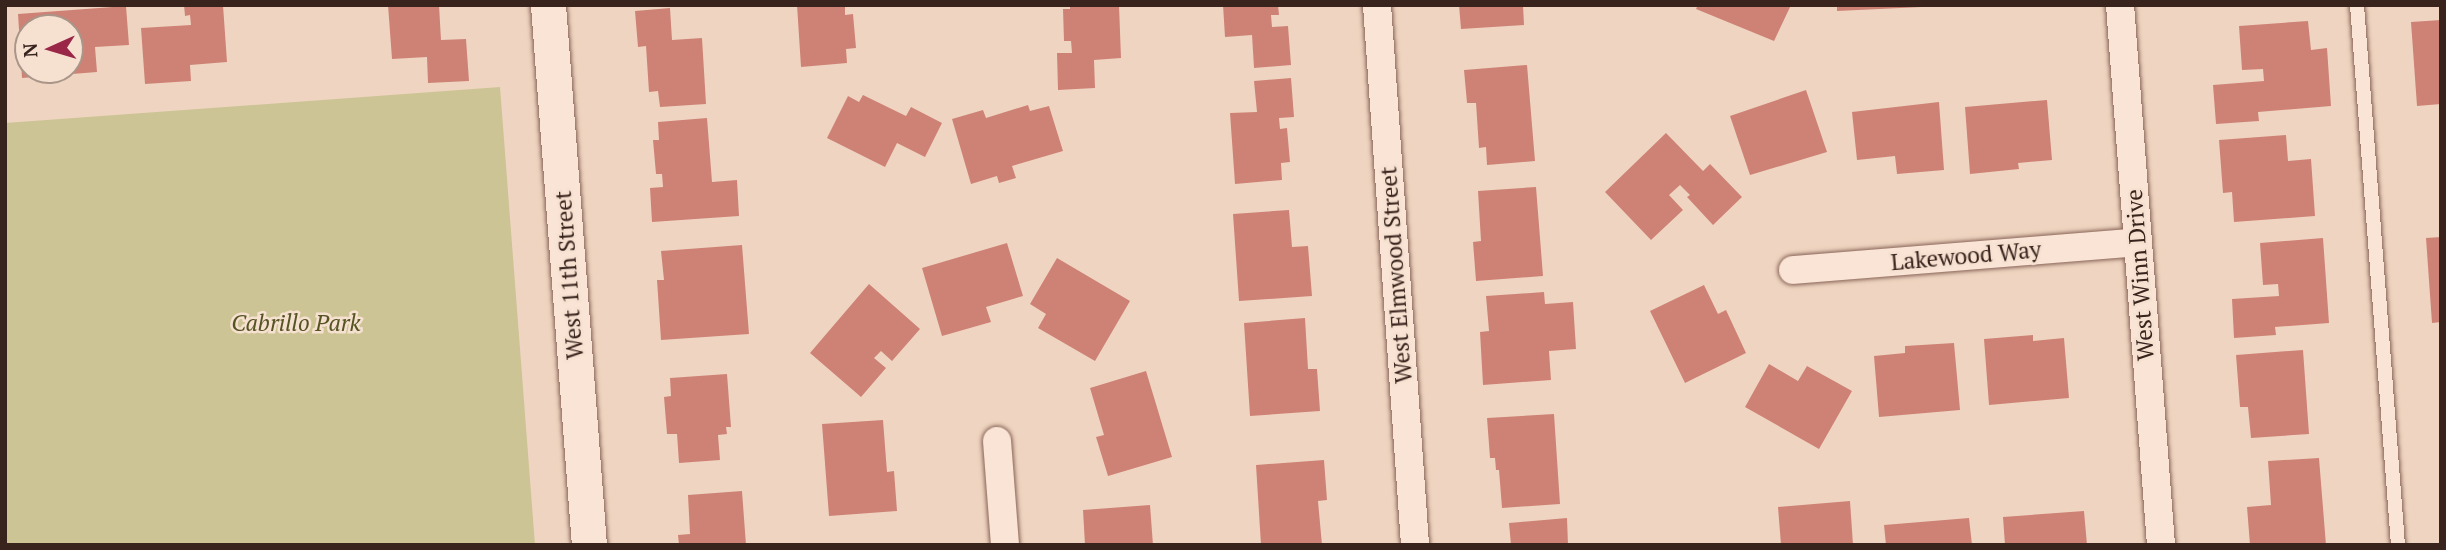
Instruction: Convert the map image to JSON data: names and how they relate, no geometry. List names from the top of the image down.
{
  "streets": {
    "street": [
      "Lakewood Way",
      "West 11th Street",
      "West Elmwood Street",
      "West Winn Drive"
    ]
  },
  "crossings": [
    ["Lakewood Way", "West Winn Drive"]
  ],
  "parks": ["Cabrillo Park"],
  "north": "left"
}
